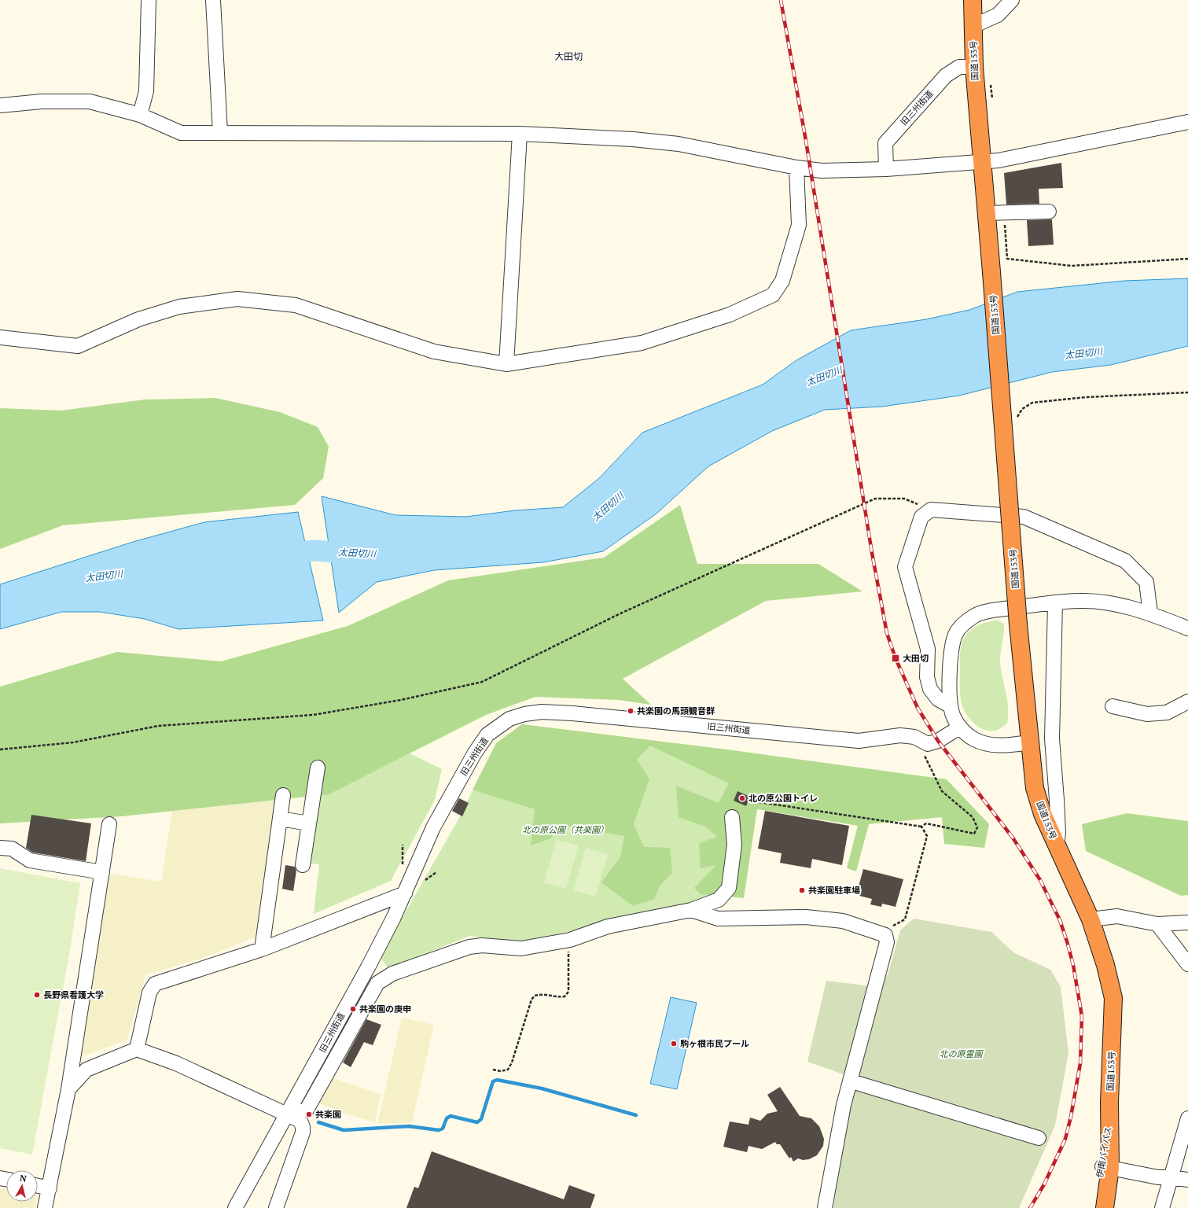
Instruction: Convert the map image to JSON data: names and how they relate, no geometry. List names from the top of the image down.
{
  "streets": {
    "highway": ["国道153号", "伊南バイパス"],
    "street": ["旧三州街道"]
  },
  "crossings": [
    ["国道153号", "旧三州街道"],
    ["国道153号", "伊南バイパス"]
  ],
  "districts": ["大田切"],
  "water": ["太田切川"],
  "parks": ["北の原公園（共楽園）", "北の原霊園"],
  "places": {
    "transit": ["大田切"],
    "other": [
      "共楽園の馬頭観音群",
      "北の原公園トイレ",
      "共楽園駐車場",
      "長野県看護大学",
      "共楽園の庚申",
      "駒ヶ根市民プール",
      "共楽園"
    ]
  },
  "north": "top"
}
